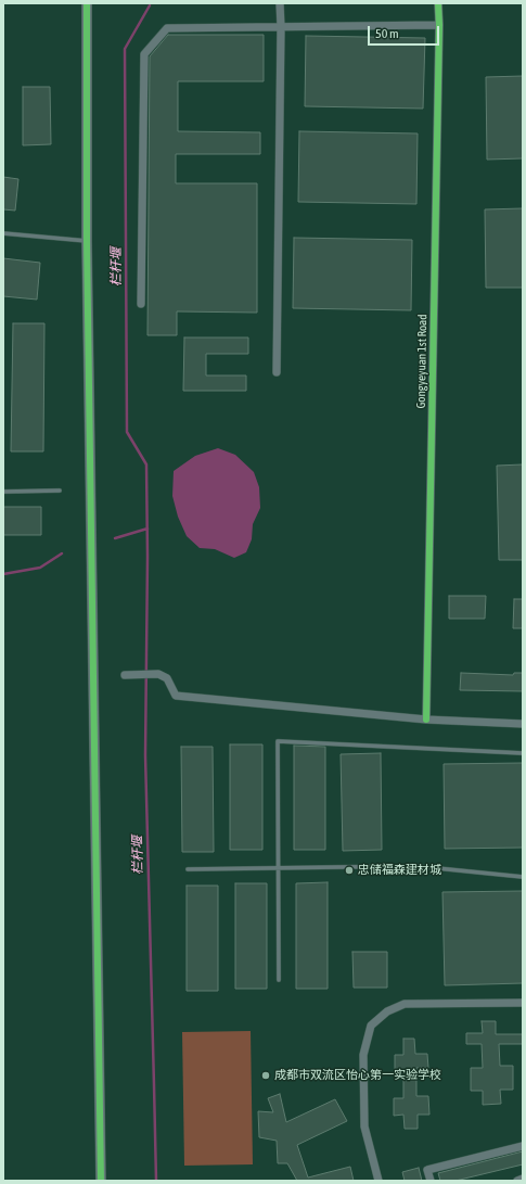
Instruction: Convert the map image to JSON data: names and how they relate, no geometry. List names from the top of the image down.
{
  "streets": {
    "street": ["Gongyeyuan 1st Road"]
  },
  "water": ["栏杆堰"],
  "places": ["忠储福森建材城", "成都市双流区怡心第一实验学校"],
  "scale_bar": "50 m"
}
